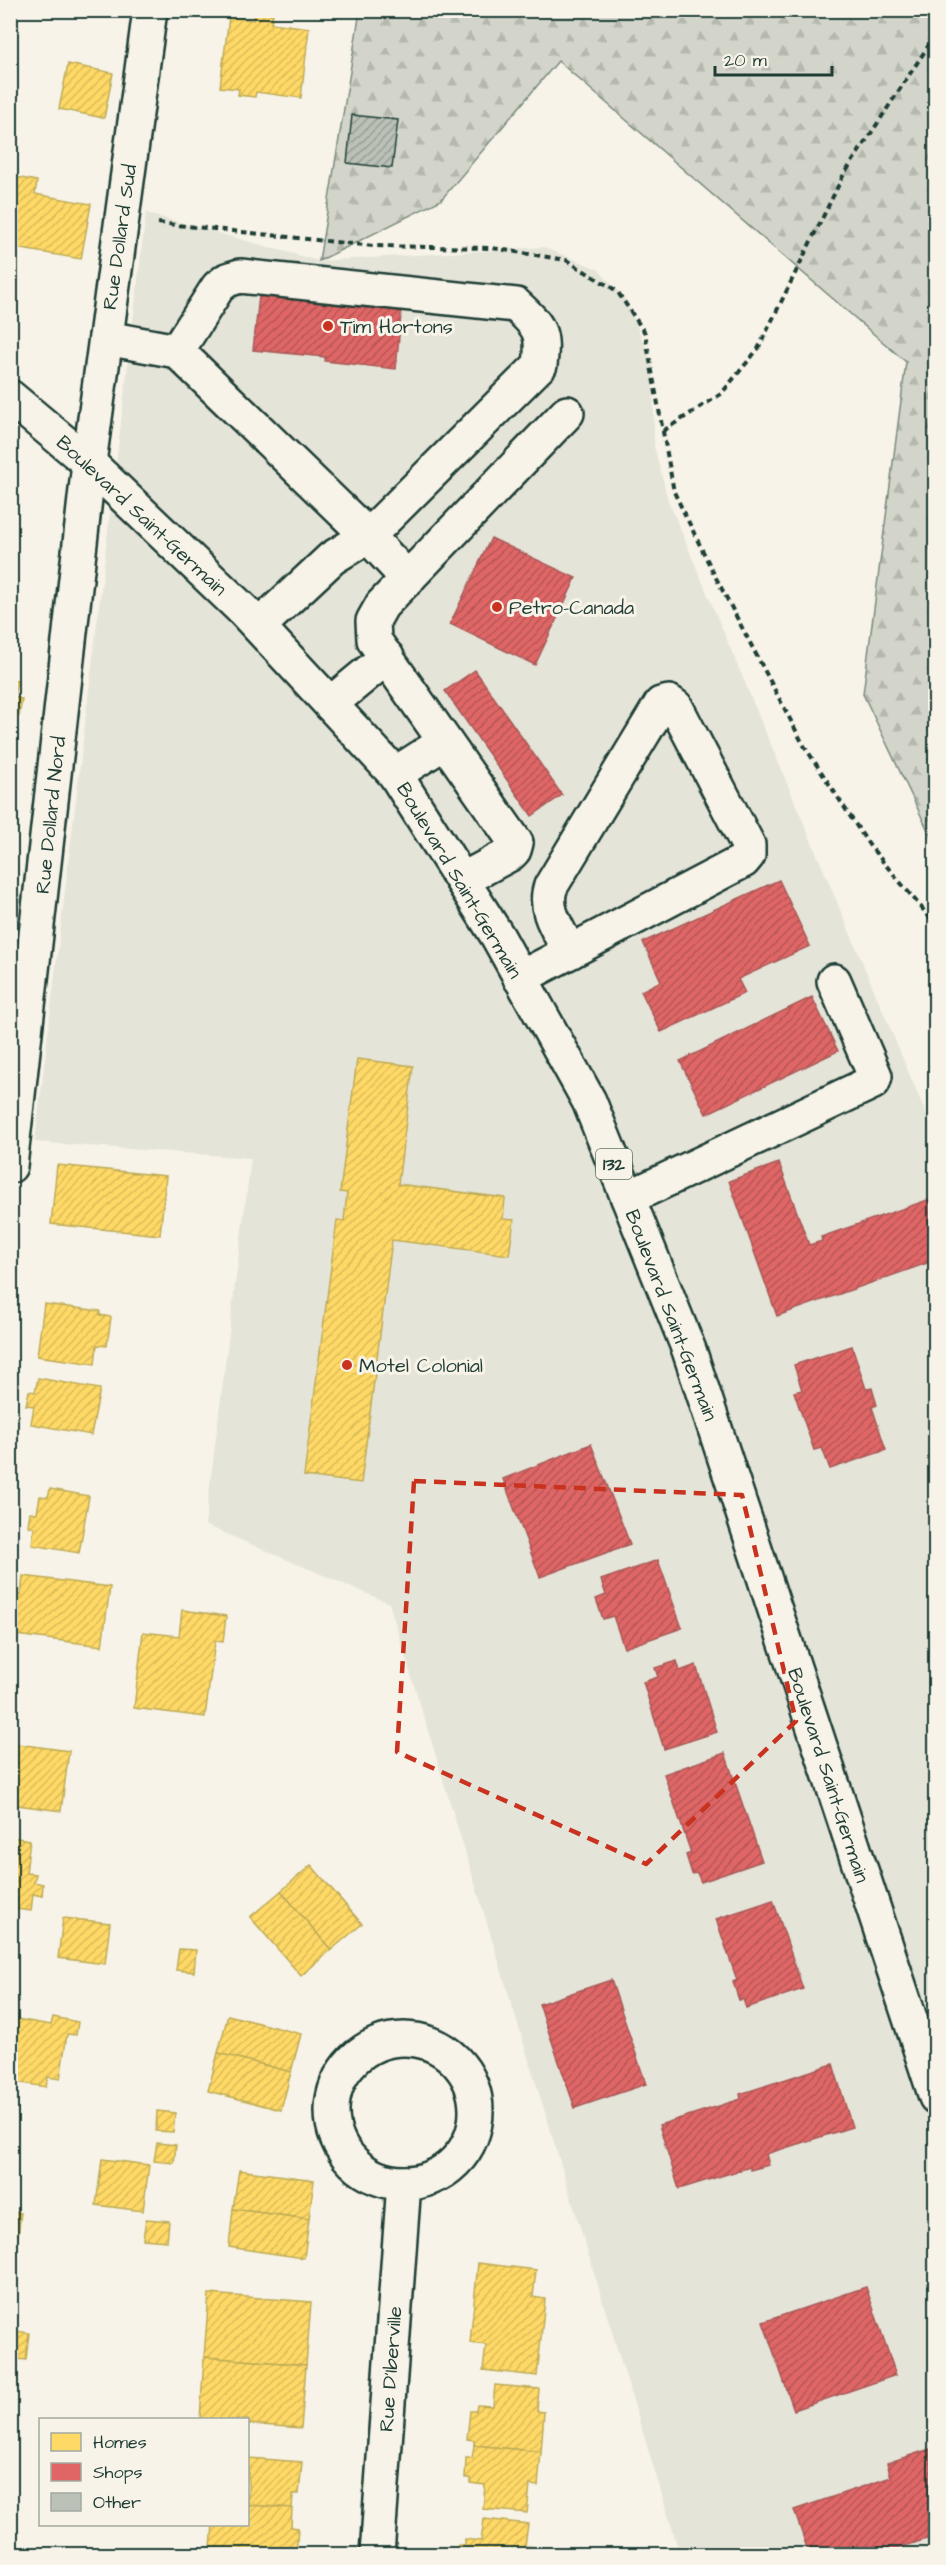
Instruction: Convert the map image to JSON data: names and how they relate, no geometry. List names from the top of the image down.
{
  "streets": {
    "street": [
      "Rue Dollard Sud",
      "Boulevard Saint-Germain",
      "Rue Dollard Nord",
      "132",
      "Rue D'Iberville"
    ]
  },
  "crossings": [
    ["Rue Dollard Sud", "Boulevard Saint-Germain"],
    ["Rue Dollard Sud", "Rue Dollard Nord"],
    ["Boulevard Saint-Germain", "Rue Dollard Nord"]
  ],
  "places": ["Tim Hortons", "Petro-Canada", "Motel Colonial"],
  "legend": ["Homes", "Shops", "Other"],
  "scale_bar": "20 m"
}
